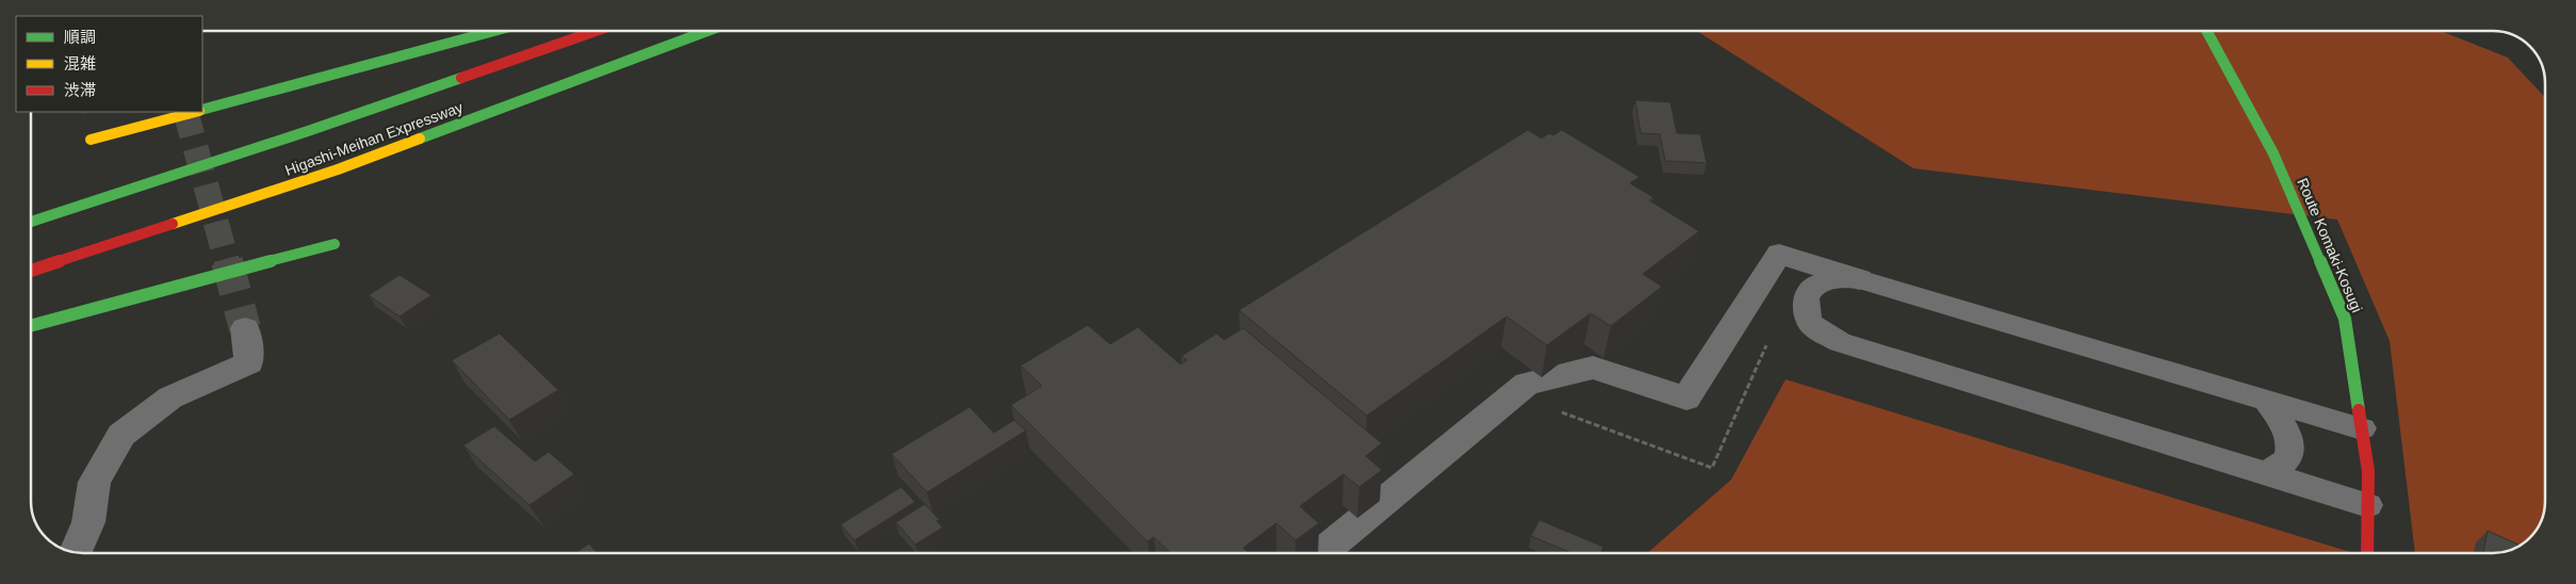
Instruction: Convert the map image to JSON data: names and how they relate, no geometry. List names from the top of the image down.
{
  "streets": {
    "main road": ["Higashi-Meihan Expressway", "Route Komaki-Kosugi"]
  },
  "legend": ["順調", "混雑", "渋滞"]
}
